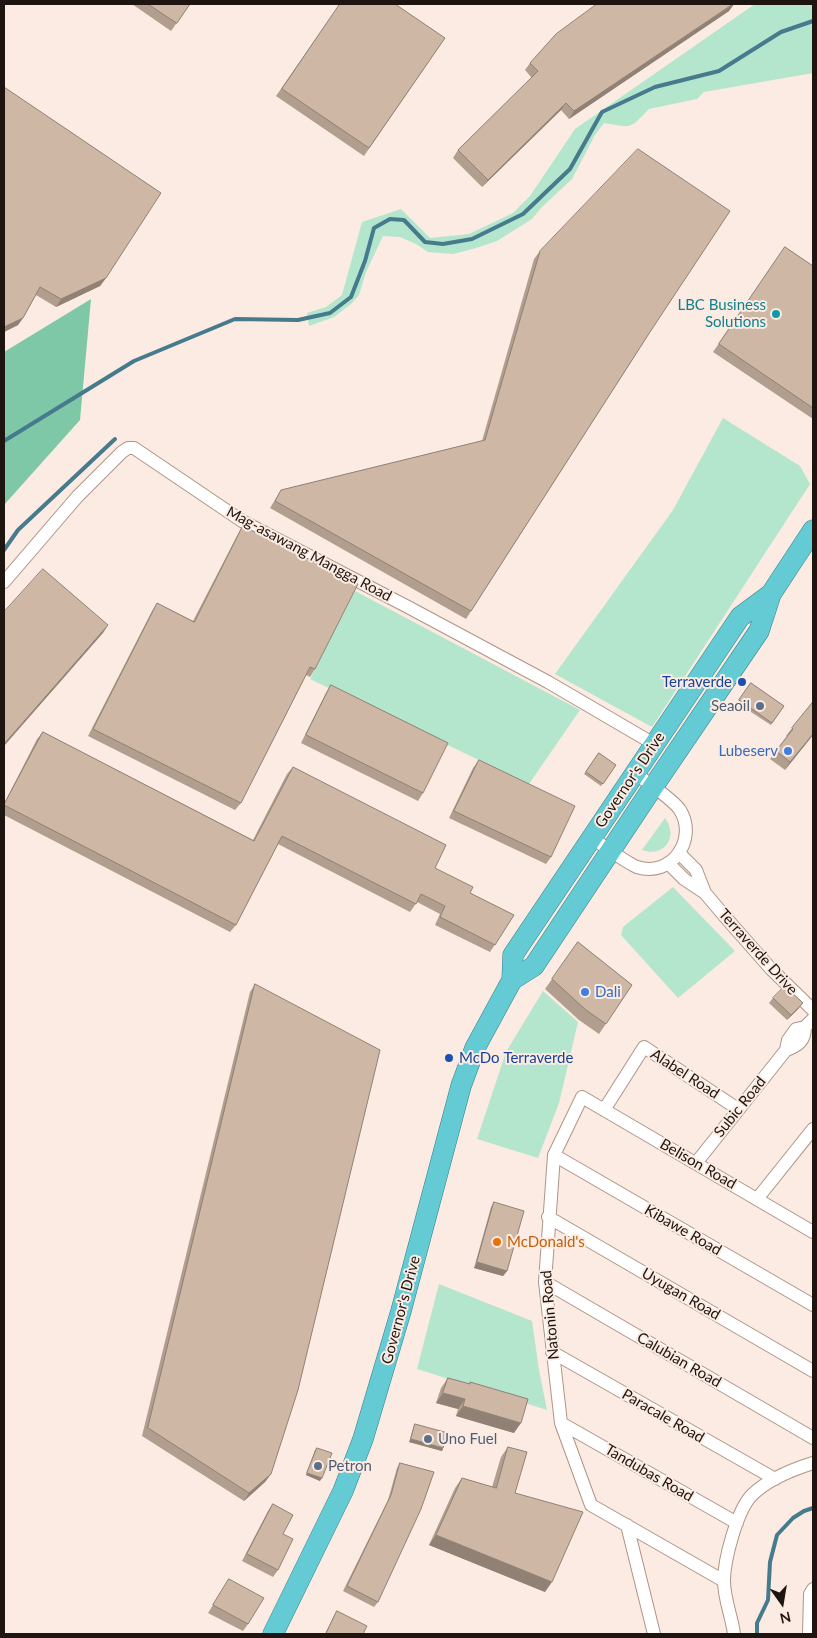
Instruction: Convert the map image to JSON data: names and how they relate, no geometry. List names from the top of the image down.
{
  "streets": {
    "highway": ["Governor's Drive"],
    "street": [
      "Mag-asawang Mangga Road",
      "Terraverde Drive",
      "Alabel Road",
      "Subic Road",
      "Belison Road",
      "Kibawe Road",
      "Uyugan Road",
      "Natonin Road",
      "Calubian Road",
      "Paracale Road",
      "Tandubas Road"
    ]
  },
  "crossings": [
    ["Mag-asawang Mangga Road", "Governor's Drive"],
    ["Alabel Road", "Subic Road"],
    ["Alabel Road", "Belison Road"],
    ["Subic Road", "Belison Road"],
    ["Belison Road", "Natonin Road"],
    ["Kibawe Road", "Natonin Road"],
    ["Uyugan Road", "Natonin Road"],
    ["Natonin Road", "Calubian Road"],
    ["Natonin Road", "Paracale Road"],
    ["Natonin Road", "Tandubas Road"]
  ],
  "places": [
    "LBC Business Solutions",
    "Terraverde",
    "Seaoil",
    "Lubeserv",
    "Dali",
    "McDo Terraverde",
    "McDonald's",
    "Uno Fuel",
    "Petron"
  ],
  "north": "bottom"
}
